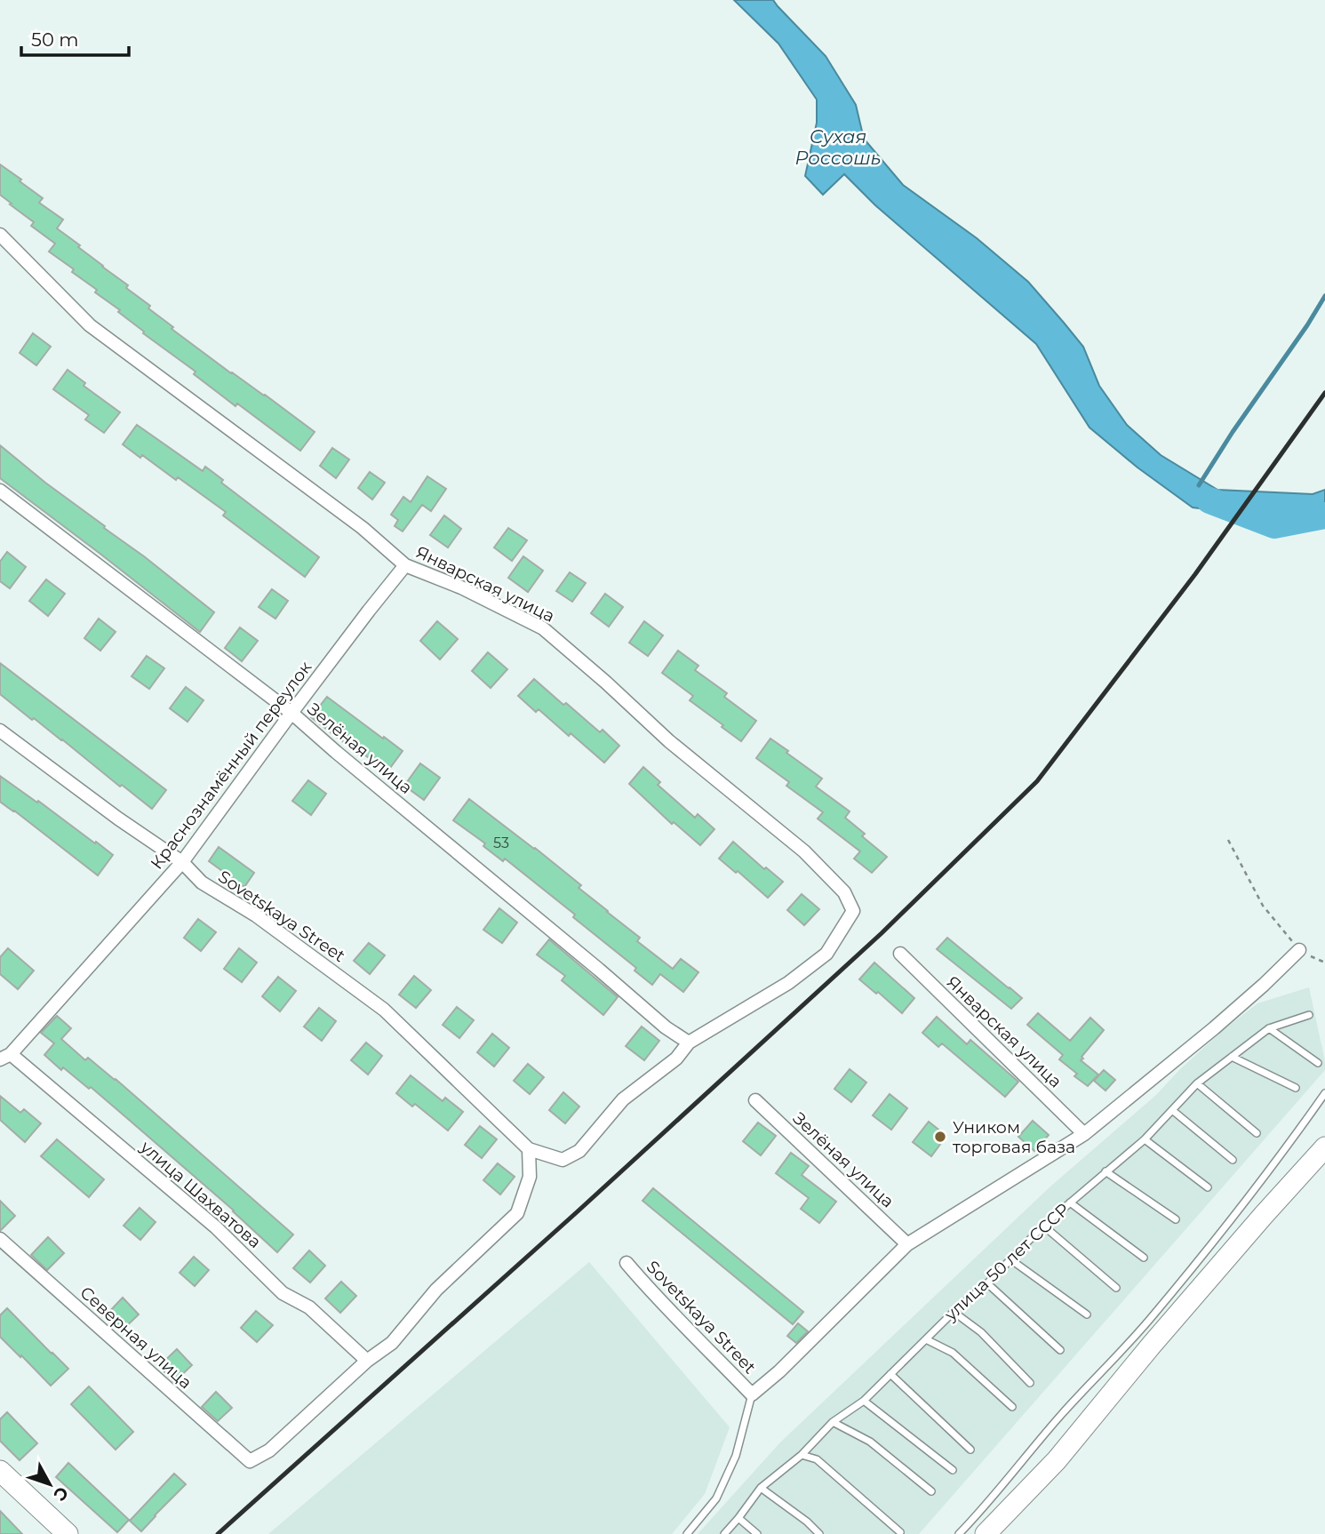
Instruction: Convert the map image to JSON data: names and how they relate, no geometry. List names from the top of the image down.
{
  "streets": {
    "street": [
      "Январская улица",
      "Зелёная улица",
      "Краснознамённый переулок",
      "Sovetskaya Street",
      "улица Шахватова",
      "Северная улица"
    ],
    "lane": ["улица 50 лет СССР"]
  },
  "crossings": [
    ["Январская улица", "Зелёная улица"],
    ["Январская улица", "Краснознамённый переулок"],
    ["Зелёная улица", "Краснознамённый переулок"],
    ["Краснознамённый переулок", "Sovetskaya Street"],
    ["Краснознамённый переулок", "улица Шахватова"],
    ["улица Шахватова", "Северная улица"]
  ],
  "water": ["Сухая Россошь"],
  "places": ["Уником торговая база"],
  "house_numbers": ["53"],
  "scale_bar": "50 m",
  "north": "bottom right"
}
